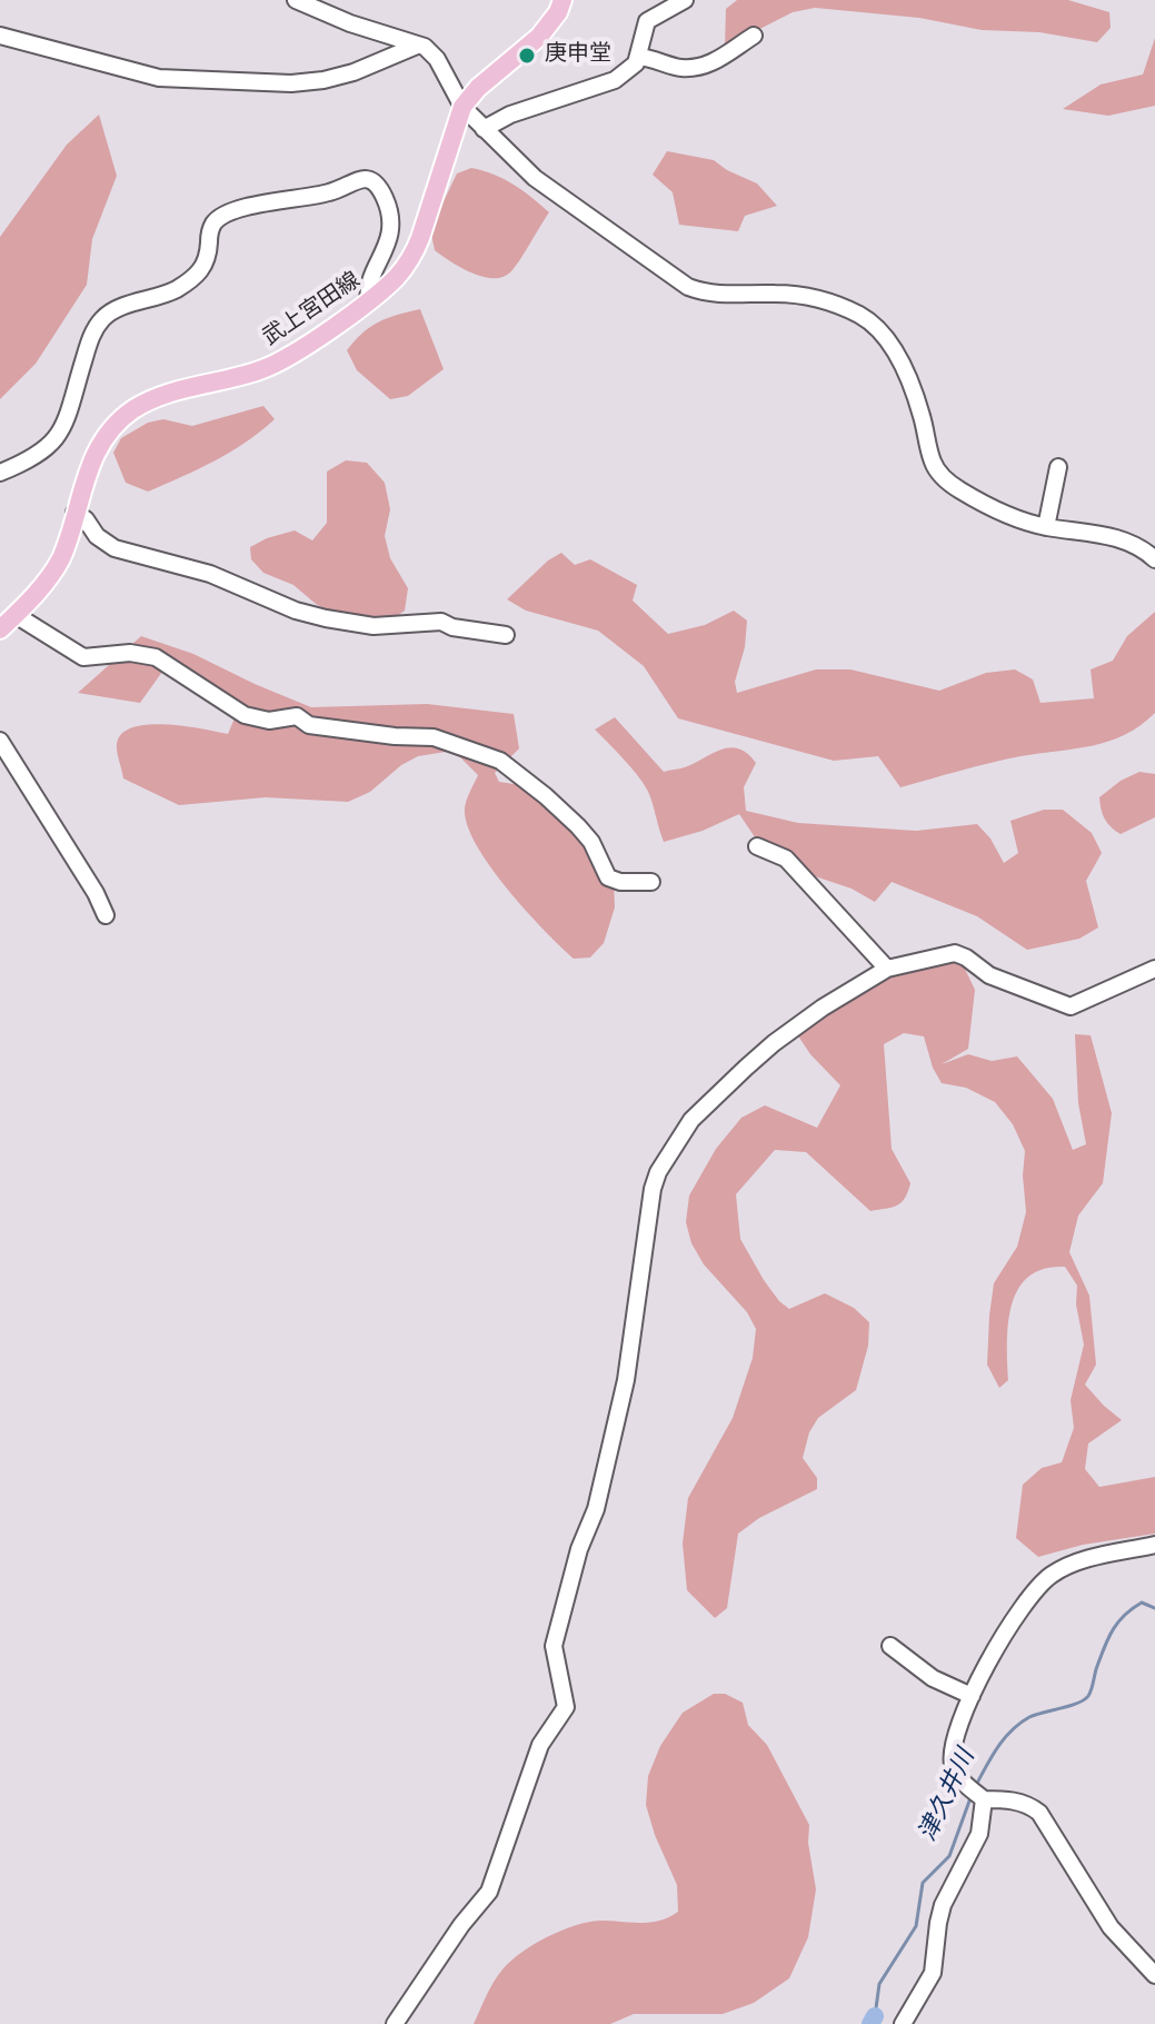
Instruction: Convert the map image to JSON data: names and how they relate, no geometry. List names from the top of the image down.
{
  "streets": {
    "main road": ["武上宮田線"]
  },
  "water": ["津久井川"],
  "places": ["庚申堂"]
}
